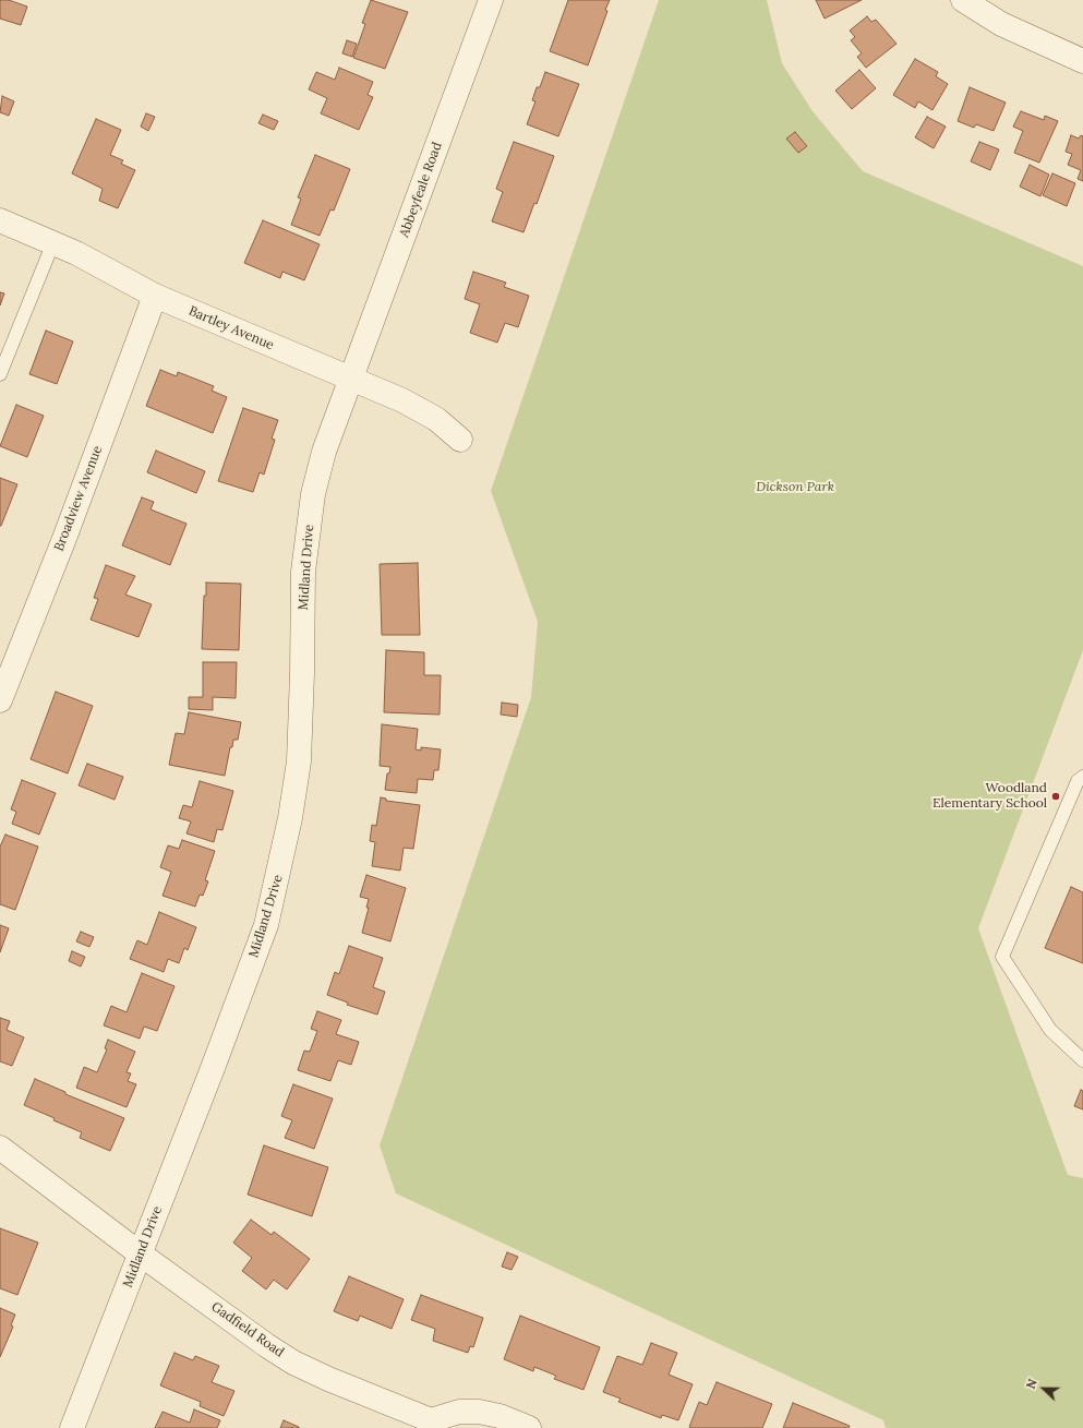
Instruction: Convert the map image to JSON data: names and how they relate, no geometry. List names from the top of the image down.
{
  "streets": {
    "street": [
      "Abbeyfeale Road",
      "Bartley Avenue",
      "Broadview Avenue",
      "Midland Drive",
      "Gadfield Road"
    ]
  },
  "crossings": [
    ["Abbeyfeale Road", "Bartley Avenue"],
    ["Abbeyfeale Road", "Midland Drive"],
    ["Bartley Avenue", "Broadview Avenue"],
    ["Bartley Avenue", "Midland Drive"],
    ["Midland Drive", "Gadfield Road"]
  ],
  "parks": ["Dickson Park"],
  "places": ["Woodland Elementary School"],
  "north": "left"
}
